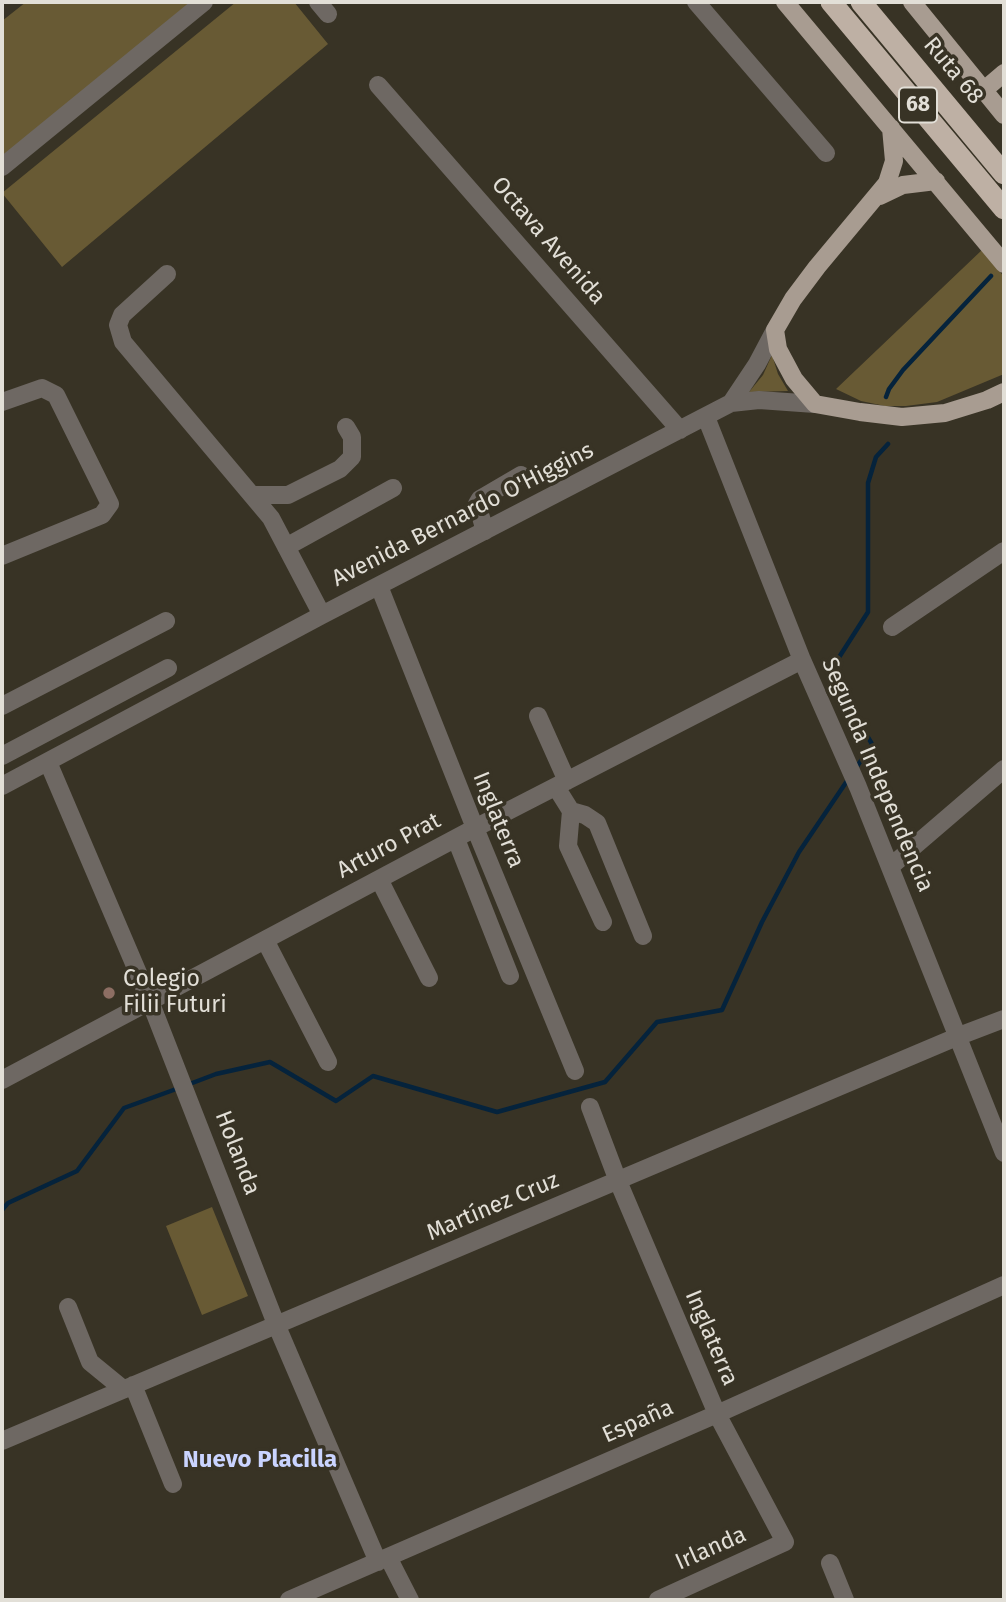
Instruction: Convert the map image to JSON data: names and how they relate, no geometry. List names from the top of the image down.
{
  "streets": {
    "highway": ["Ruta 68", "68"],
    "main road": ["Avenida Bernardo O'Higgins"],
    "street": [
      "Octava Avenida",
      "Segunda Independencia",
      "Inglaterra",
      "Arturo Prat",
      "Holanda",
      "Martínez Cruz",
      "España",
      "Irlanda"
    ]
  },
  "crossings": [
    ["Octava Avenida", "Avenida Bernardo O'Higgins"],
    ["Avenida Bernardo O'Higgins", "Segunda Independencia"],
    ["Avenida Bernardo O'Higgins", "Inglaterra"],
    ["Avenida Bernardo O'Higgins", "Holanda"],
    ["Segunda Independencia", "Arturo Prat"],
    ["Segunda Independencia", "Martínez Cruz"],
    ["Inglaterra", "Arturo Prat"],
    ["Inglaterra", "Martínez Cruz"],
    ["Inglaterra", "España"],
    ["Inglaterra", "Irlanda"],
    ["Arturo Prat", "Holanda"],
    ["Holanda", "Martínez Cruz"],
    ["Holanda", "España"]
  ],
  "districts": ["Nuevo Placilla"],
  "places": ["Colegio Filii Futuri"]
}
